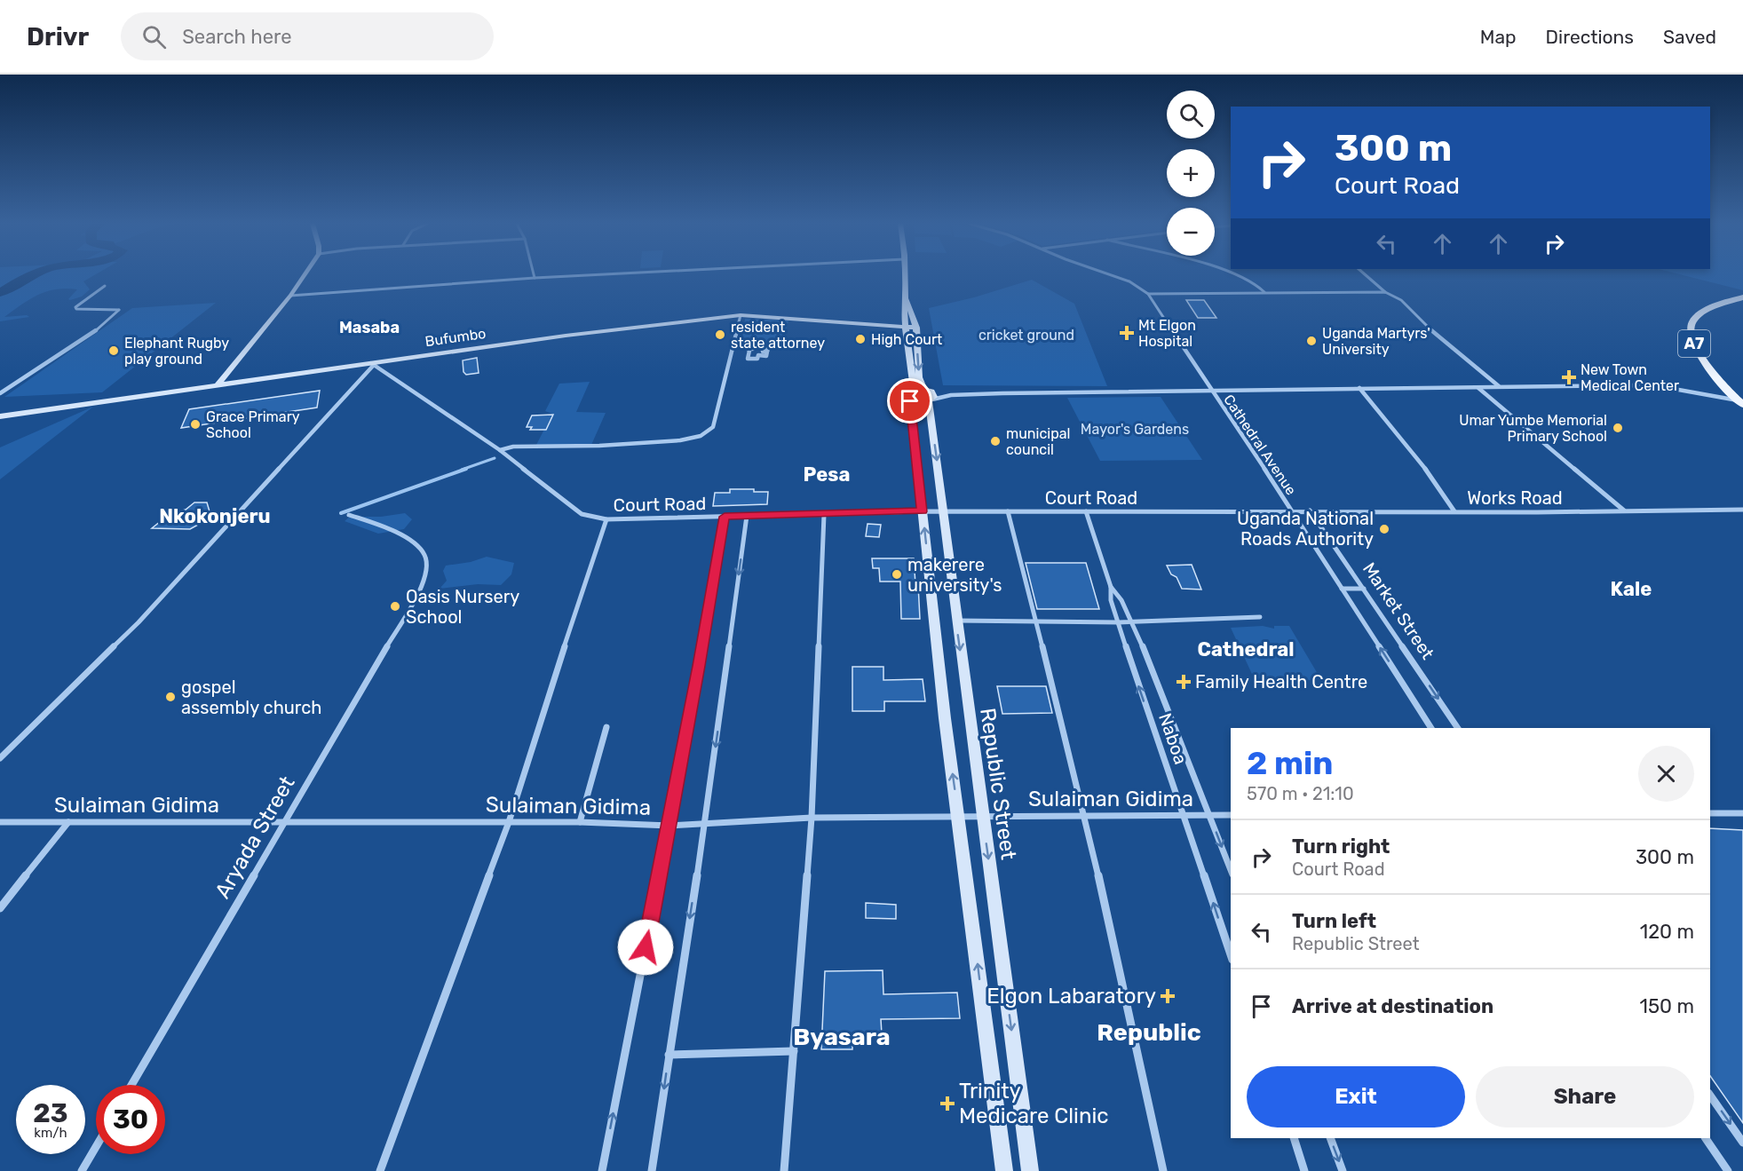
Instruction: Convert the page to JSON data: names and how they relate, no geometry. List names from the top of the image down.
{
  "streets": {
    "main road": ["A7"],
    "street": [
      "Bufumbo",
      "Cathedral Avenue",
      "Court Road",
      "Works Road",
      "Market Street",
      "Naboa",
      "Republic Street",
      "Sulaiman Gidima",
      "Aryada Street"
    ]
  },
  "crossings": [
    ["Bufumbo", "Court Road"],
    ["Bufumbo", "Republic Street"],
    ["Cathedral Avenue", "Court Road"],
    ["Cathedral Avenue", "Works Road"],
    ["Cathedral Avenue", "Market Street"],
    ["Court Road", "Works Road"],
    ["Court Road", "Market Street"],
    ["Court Road", "Naboa"],
    ["Court Road", "Republic Street"],
    ["Works Road", "Market Street"],
    ["Naboa", "Sulaiman Gidima"],
    ["Republic Street", "Sulaiman Gidima"],
    ["Sulaiman Gidima", "Aryada Street"]
  ],
  "districts": [
    "Masaba",
    "Pesa",
    "Nkokonjeru",
    "Kale",
    "Cathedral",
    "Republic",
    "Byasara"
  ],
  "parks": ["cricket ground", "Mayor's Gardens"],
  "places": {
    "health": [
      "Mt Elgon Hospital",
      "New Town Medical Center",
      "Family Health Centre",
      "Elgon Labaratory",
      "Trinity Medicare Clinic"
    ],
    "other": [
      "resident state attorney",
      "High Court",
      "Uganda Martyrs' University",
      "Elephant Rugby play ground",
      "Grace Primary School",
      "Umar Yumbe Memorial Primary School",
      "municipal council",
      "Uganda National Roads Authority",
      "makerere university's",
      "Oasis Nursery School",
      "gospel assembly church"
    ]
  },
  "page": {
    "header": "Drivr",
    "search": "Search here",
    "nav": ["Map", "Directions", "Saved"],
    "map_buttons": ["+", "−"],
    "turn": ["300 m", "Court Road"],
    "heading": ["2 min", "570 m · 21:10"],
    "list": [
      {
        "name": "Turn right",
        "note": "Court Road",
        "value": "300 m"
      },
      {
        "name": "Turn left",
        "note": "Republic Street",
        "value": "120 m"
      },
      {
        "name": "Arrive at destination",
        "value": "150 m"
      }
    ],
    "buttons": ["Exit", "Share"],
    "speed": "23 km/h",
    "limit": "30"
  }
}
